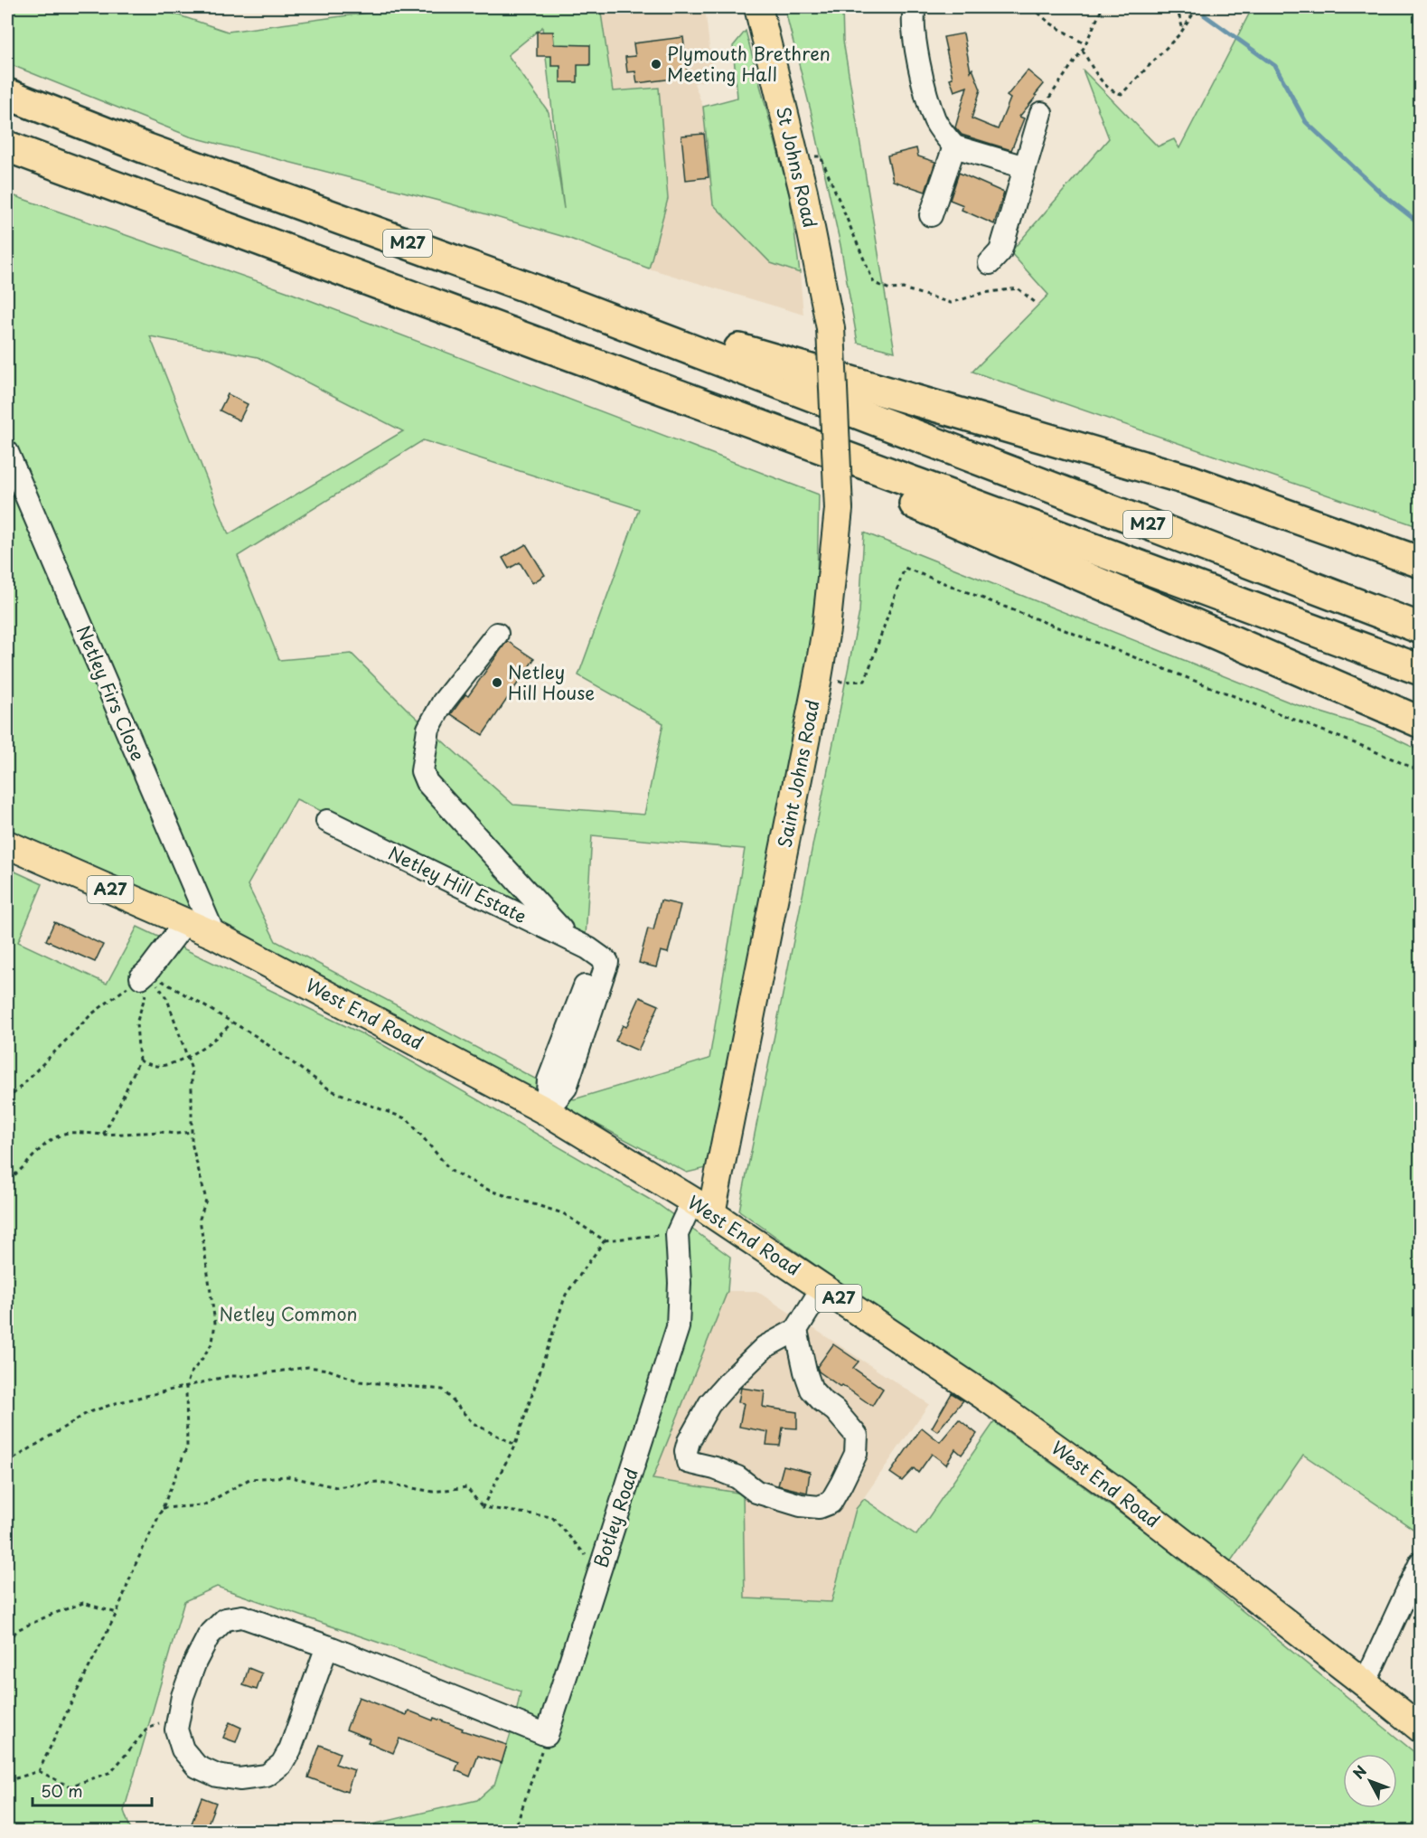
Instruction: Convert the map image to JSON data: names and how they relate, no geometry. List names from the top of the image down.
{
  "streets": {
    "highway": ["M27"],
    "main road": [
      "St Johns Road",
      "Saint Johns Road",
      "A27",
      "West End Road"
    ],
    "street": ["Netley Firs Close", "Netley Hill Estate", "Botley Road"]
  },
  "crossings": [
    ["St Johns Road", "Saint Johns Road"],
    ["Netley Firs Close", "A27"],
    ["Netley Firs Close", "West End Road"],
    ["Saint Johns Road", "West End Road"],
    ["Saint Johns Road", "Botley Road"],
    ["A27", "West End Road"],
    ["West End Road", "Botley Road"]
  ],
  "parks": ["Netley Common"],
  "places": ["Plymouth Brethren Meeting Hall", "Netley Hill House"],
  "scale_bar": "50 m",
  "north": "top left"
}
